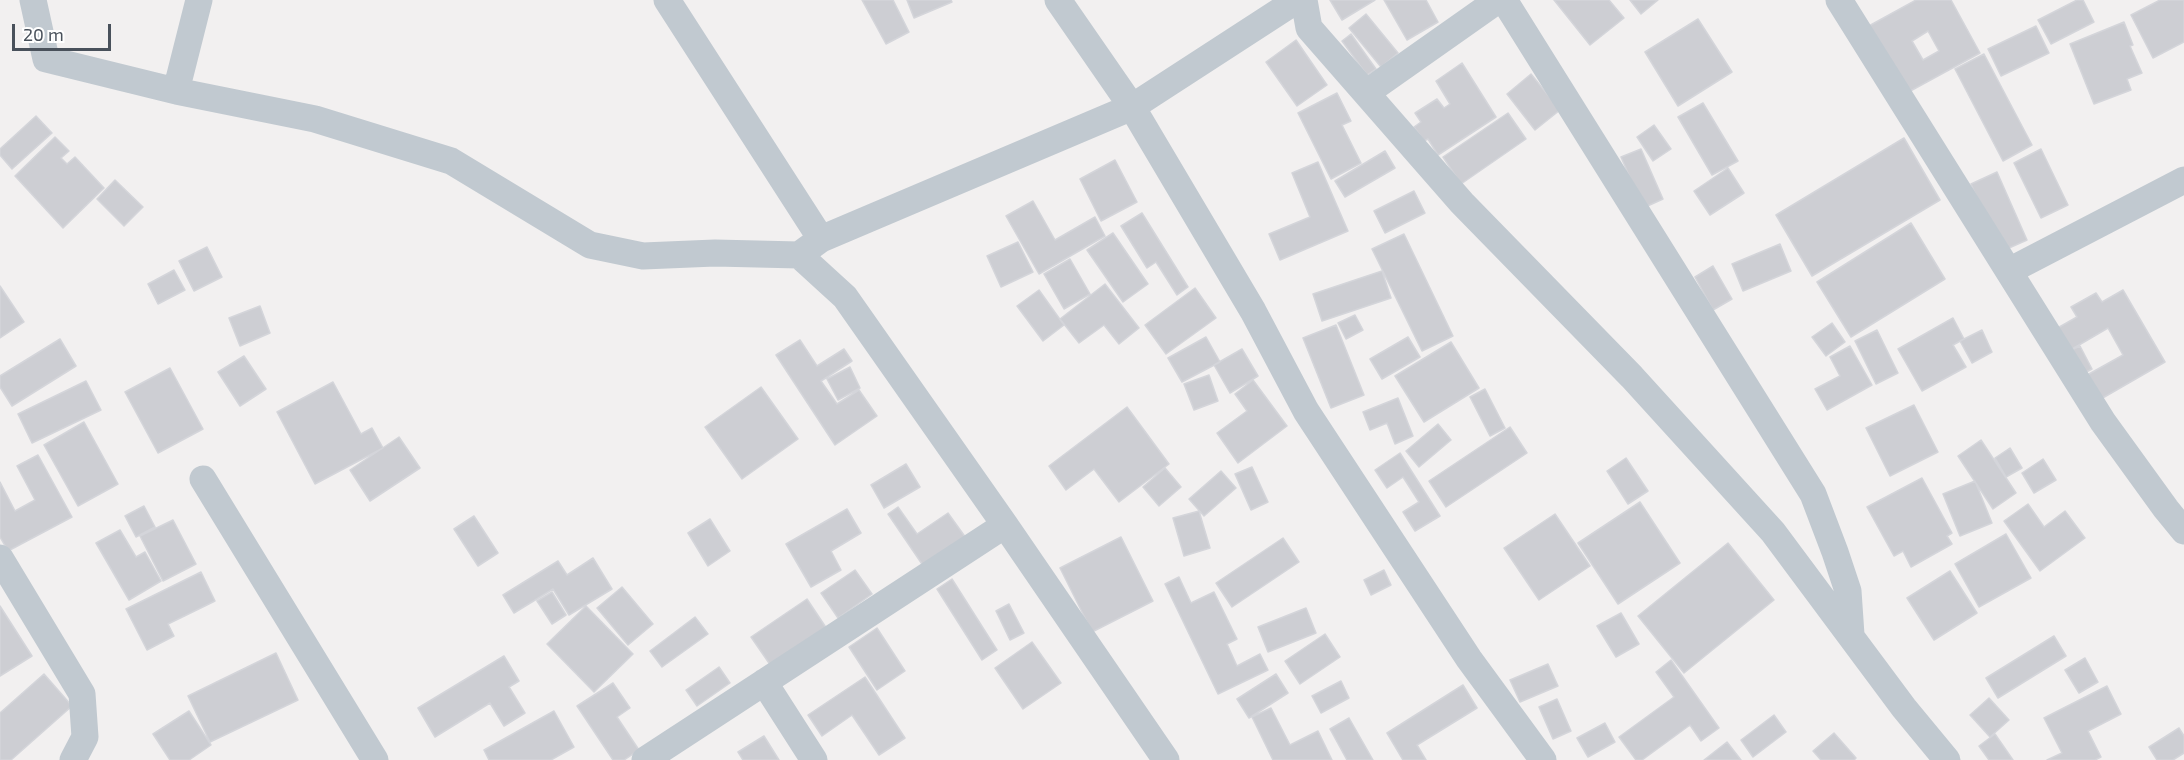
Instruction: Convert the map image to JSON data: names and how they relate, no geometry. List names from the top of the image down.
{
  "scale_bar": "20 m"
}
